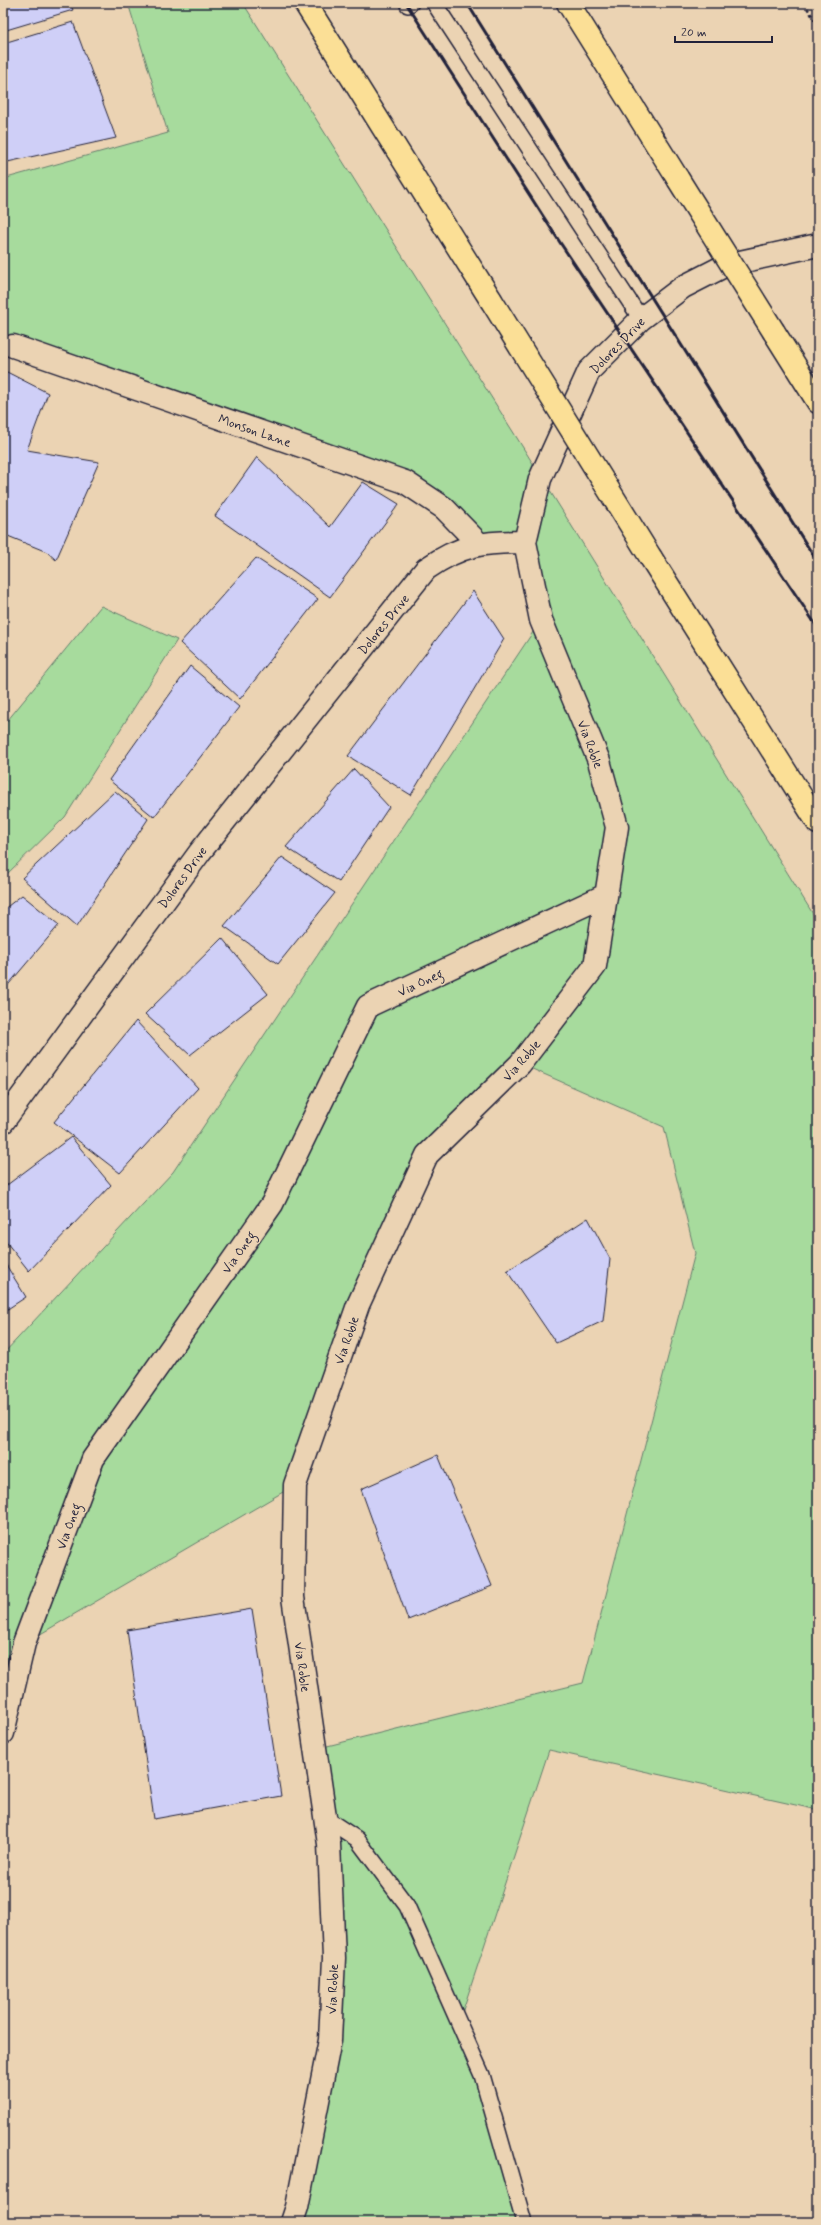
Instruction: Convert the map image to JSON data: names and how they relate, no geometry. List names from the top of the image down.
{
  "streets": {
    "street": [
      "Dolores Drive",
      "Monson Lane",
      "Via Roble",
      "Via Oneg"
    ]
  },
  "crossings": [
    ["Dolores Drive", "Monson Lane"],
    ["Dolores Drive", "Via Roble"],
    ["Via Roble", "Via Oneg"]
  ],
  "scale_bar": "20 m"
}
